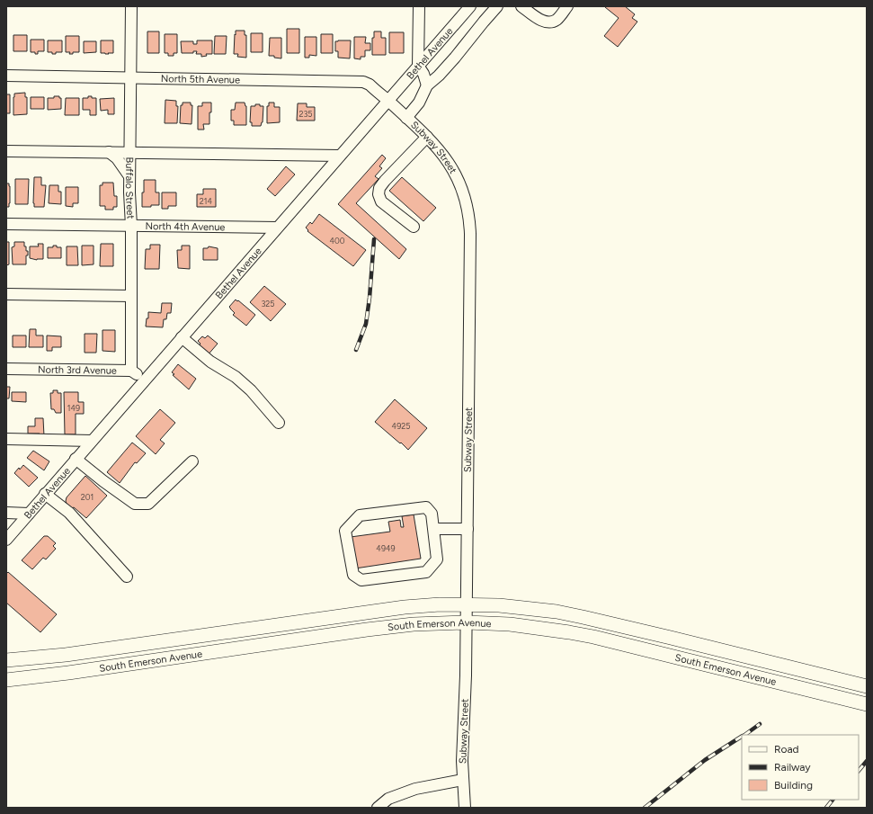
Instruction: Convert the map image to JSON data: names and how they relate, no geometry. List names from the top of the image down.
{
  "streets": {
    "main road": ["South Emerson Avenue"],
    "street": [
      "Bethel Avenue",
      "North 5th Avenue",
      "Subway Street",
      "Buffalo Street",
      "North 4th Avenue",
      "North 3rd Avenue"
    ]
  },
  "crossings": [
    ["Bethel Avenue", "North 5th Avenue"],
    ["Bethel Avenue", "Subway Street"],
    ["Bethel Avenue", "North 4th Avenue"],
    ["Bethel Avenue", "North 3rd Avenue"],
    ["North 5th Avenue", "Subway Street"],
    ["North 5th Avenue", "Buffalo Street"],
    ["Subway Street", "South Emerson Avenue"],
    ["Buffalo Street", "North 4th Avenue"],
    ["Buffalo Street", "North 3rd Avenue"]
  ],
  "house_numbers": [
    "235",
    "214",
    "400",
    "325",
    "149",
    "4925",
    "201",
    "4949"
  ],
  "legend": ["Road", "Railway", "Building"]
}
